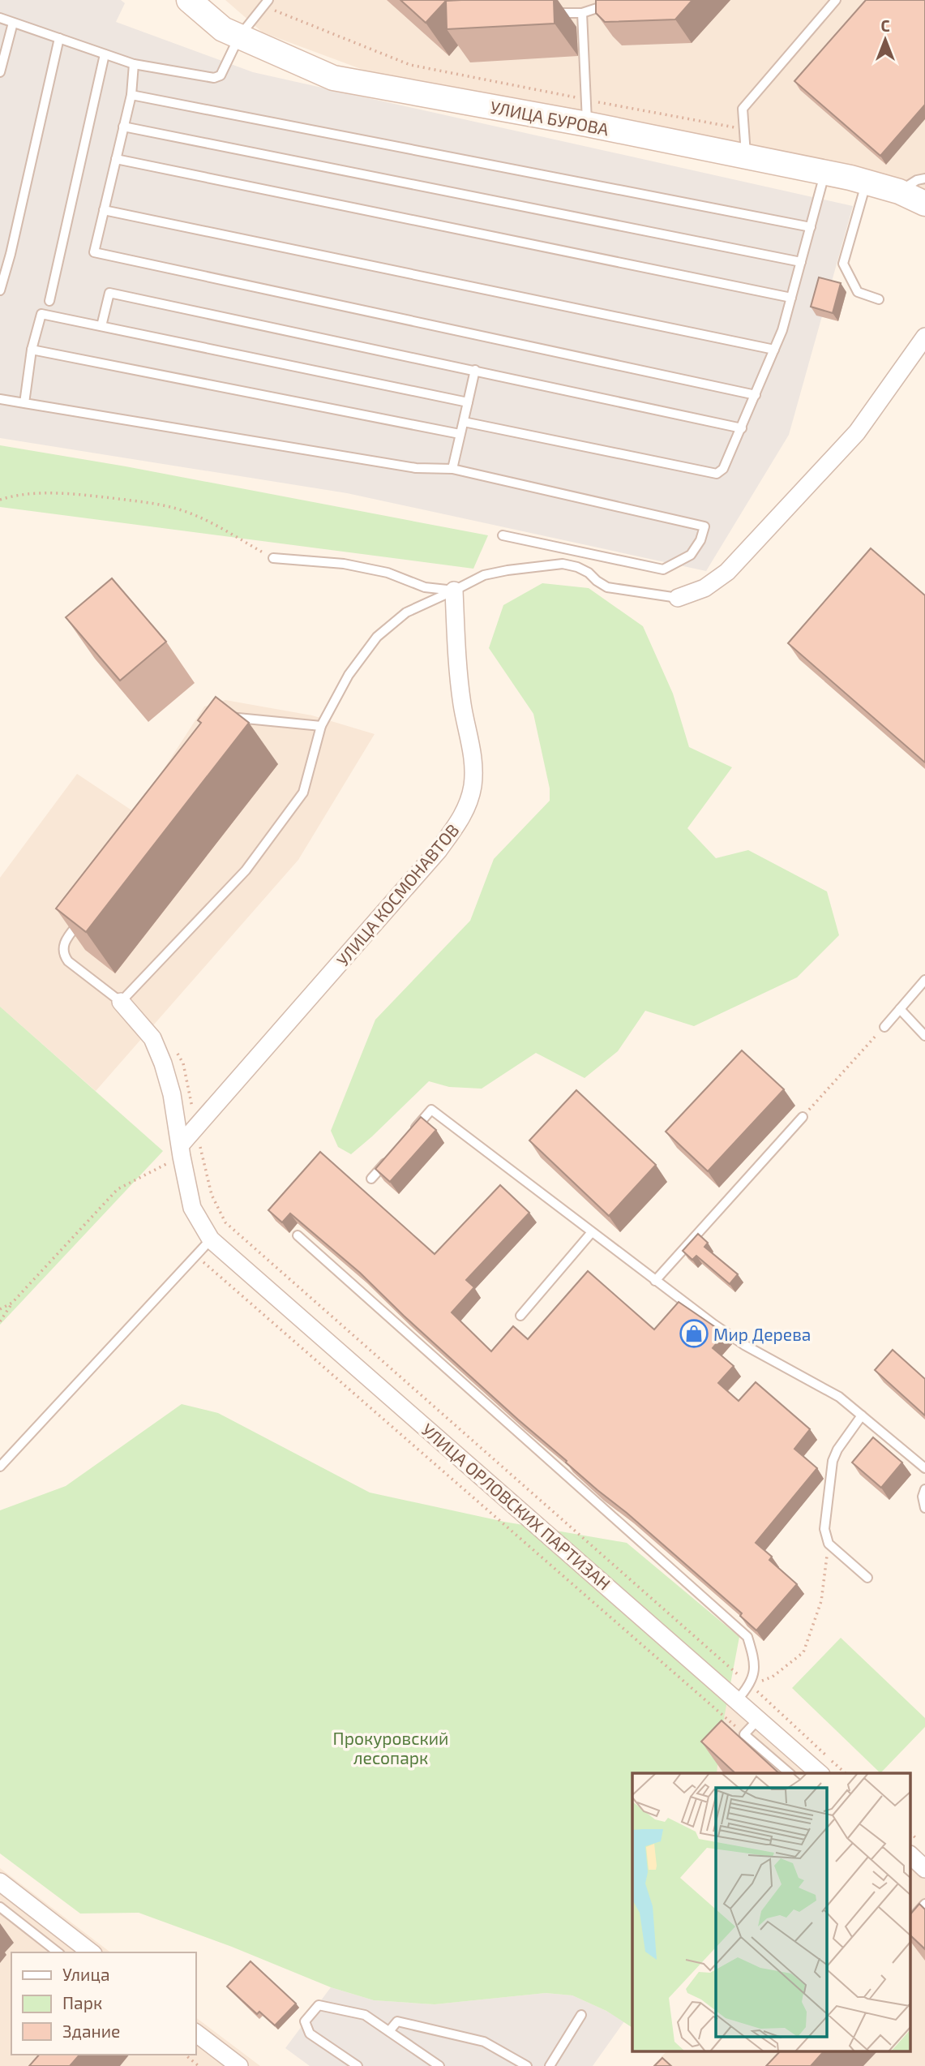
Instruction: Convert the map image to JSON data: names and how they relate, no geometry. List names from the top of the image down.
{
  "streets": {
    "main road": ["УЛИЦА БУРОВА"],
    "street": ["УЛИЦА КОСМОНАВТОВ", "УЛИЦА ОРЛОВСКИХ ПАРТИЗАН"]
  },
  "crossings": [
    ["УЛИЦА КОСМОНАВТОВ", "УЛИЦА ОРЛОВСКИХ ПАРТИЗАН"]
  ],
  "parks": ["Прокуровский лесопарк"],
  "places": {
    "shop": ["Мир Дерева"]
  },
  "legend": ["Улица", "Парк", "Здание"],
  "north": "top"
}
